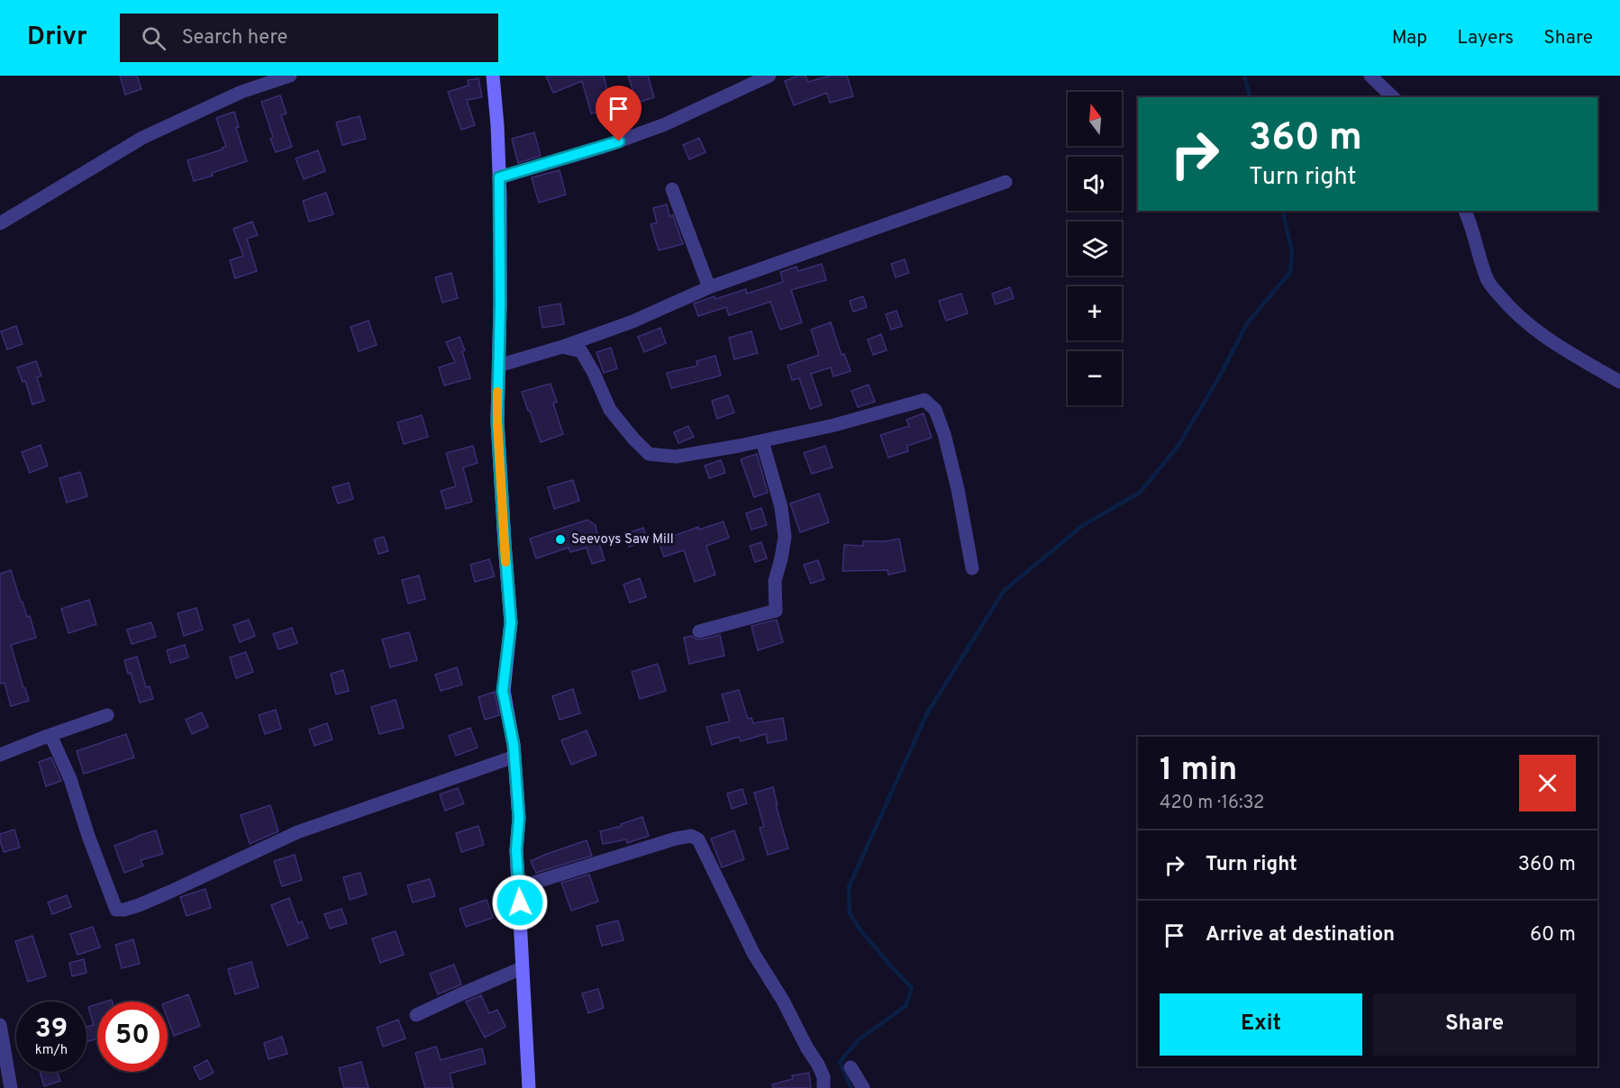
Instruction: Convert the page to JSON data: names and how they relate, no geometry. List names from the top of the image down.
{
  "places": ["Seevoys Saw Mill"],
  "north": "top",
  "page": {
    "header": "Drivr",
    "search": "Search here",
    "nav": ["Map", "Layers", "Share"],
    "map_buttons": ["+", "−"],
    "turn": ["360 m", "Turn right"],
    "heading": ["1 min", "420 m · 16:32"],
    "list": [
      {
        "name": "Turn right",
        "value": "360 m"
      },
      {
        "name": "Arrive at destination",
        "value": "60 m"
      }
    ],
    "buttons": ["Exit", "Share"],
    "speed": "39 km/h",
    "limit": "50"
  }
}
